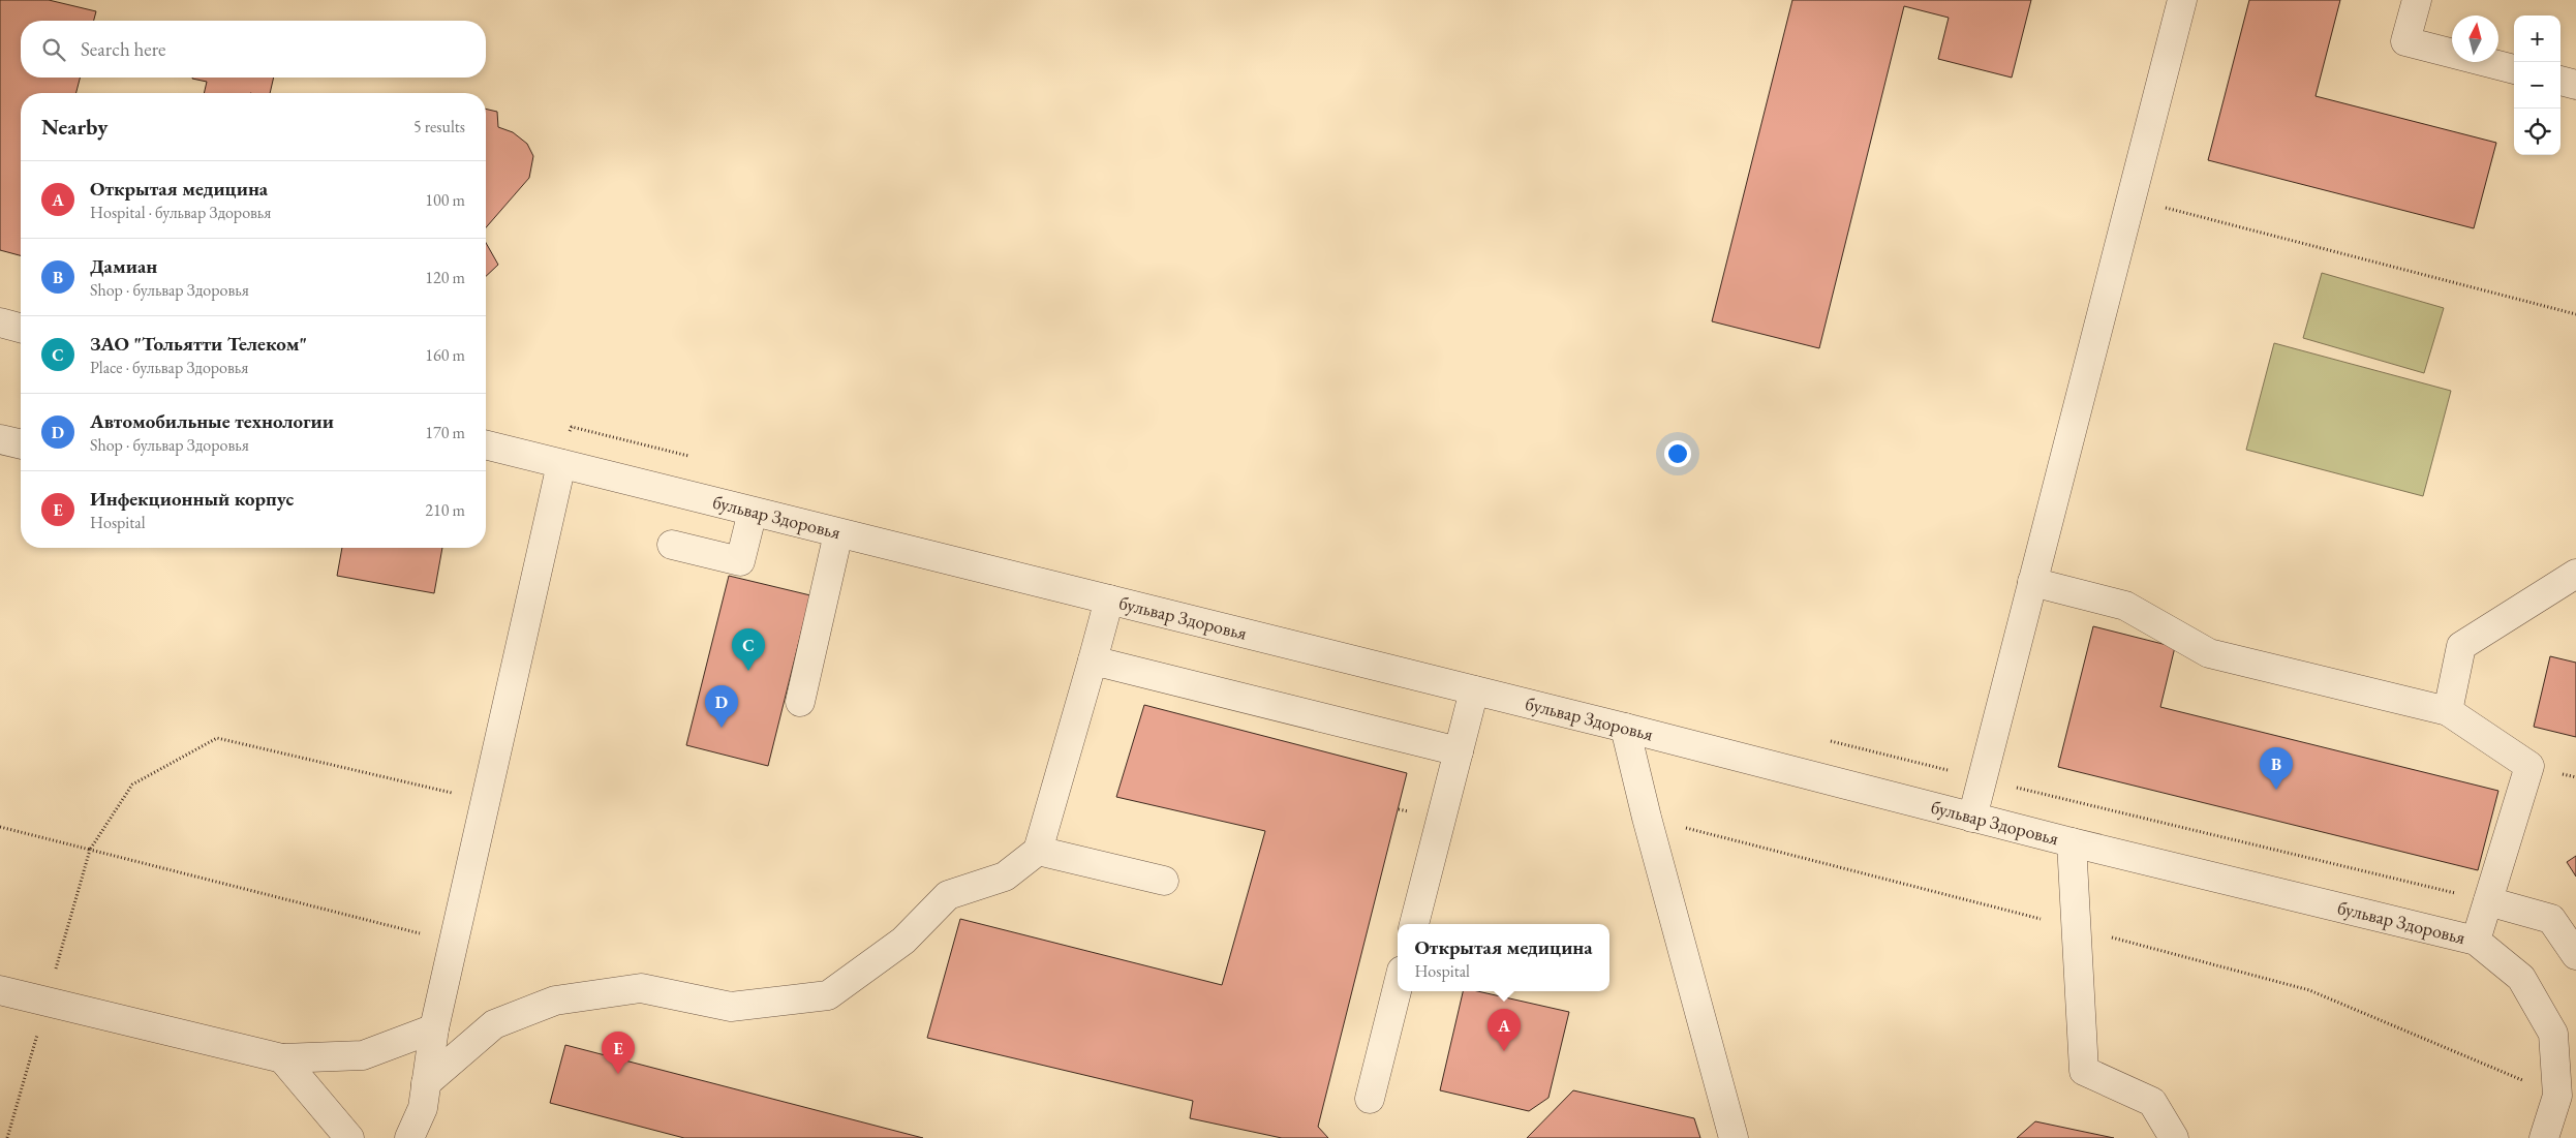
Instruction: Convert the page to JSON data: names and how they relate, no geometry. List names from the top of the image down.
{
  "streets": {
    "street": ["бульвар Здоровья"]
  },
  "north": "top",
  "page": {
    "map_buttons": ["+", "−"],
    "search": "Search here",
    "heading": ["Nearby", "5 results"],
    "list": [
      {
        "mark": "A",
        "name": "Открытая медицина",
        "note": "Hospital · бульвар Здоровья",
        "value": "100 m"
      },
      {
        "mark": "B",
        "name": "Дамиан",
        "note": "Shop · бульвар Здоровья",
        "value": "120 m"
      },
      {
        "mark": "C",
        "name": "ЗАО \"Тольятти Телеком\"",
        "note": "Place · бульвар Здоровья",
        "value": "160 m"
      },
      {
        "mark": "D",
        "name": "Автомобильные технологии",
        "note": "Shop · бульвар Здоровья",
        "value": "170 m"
      },
      {
        "mark": "E",
        "name": "Инфекционный корпус",
        "note": "Hospital",
        "value": "210 m"
      }
    ],
    "pins": [
      "C",
      "D",
      "B",
      "A",
      "E"
    ],
    "popup": ["Открытая медицина", "Hospital"]
  }
}
